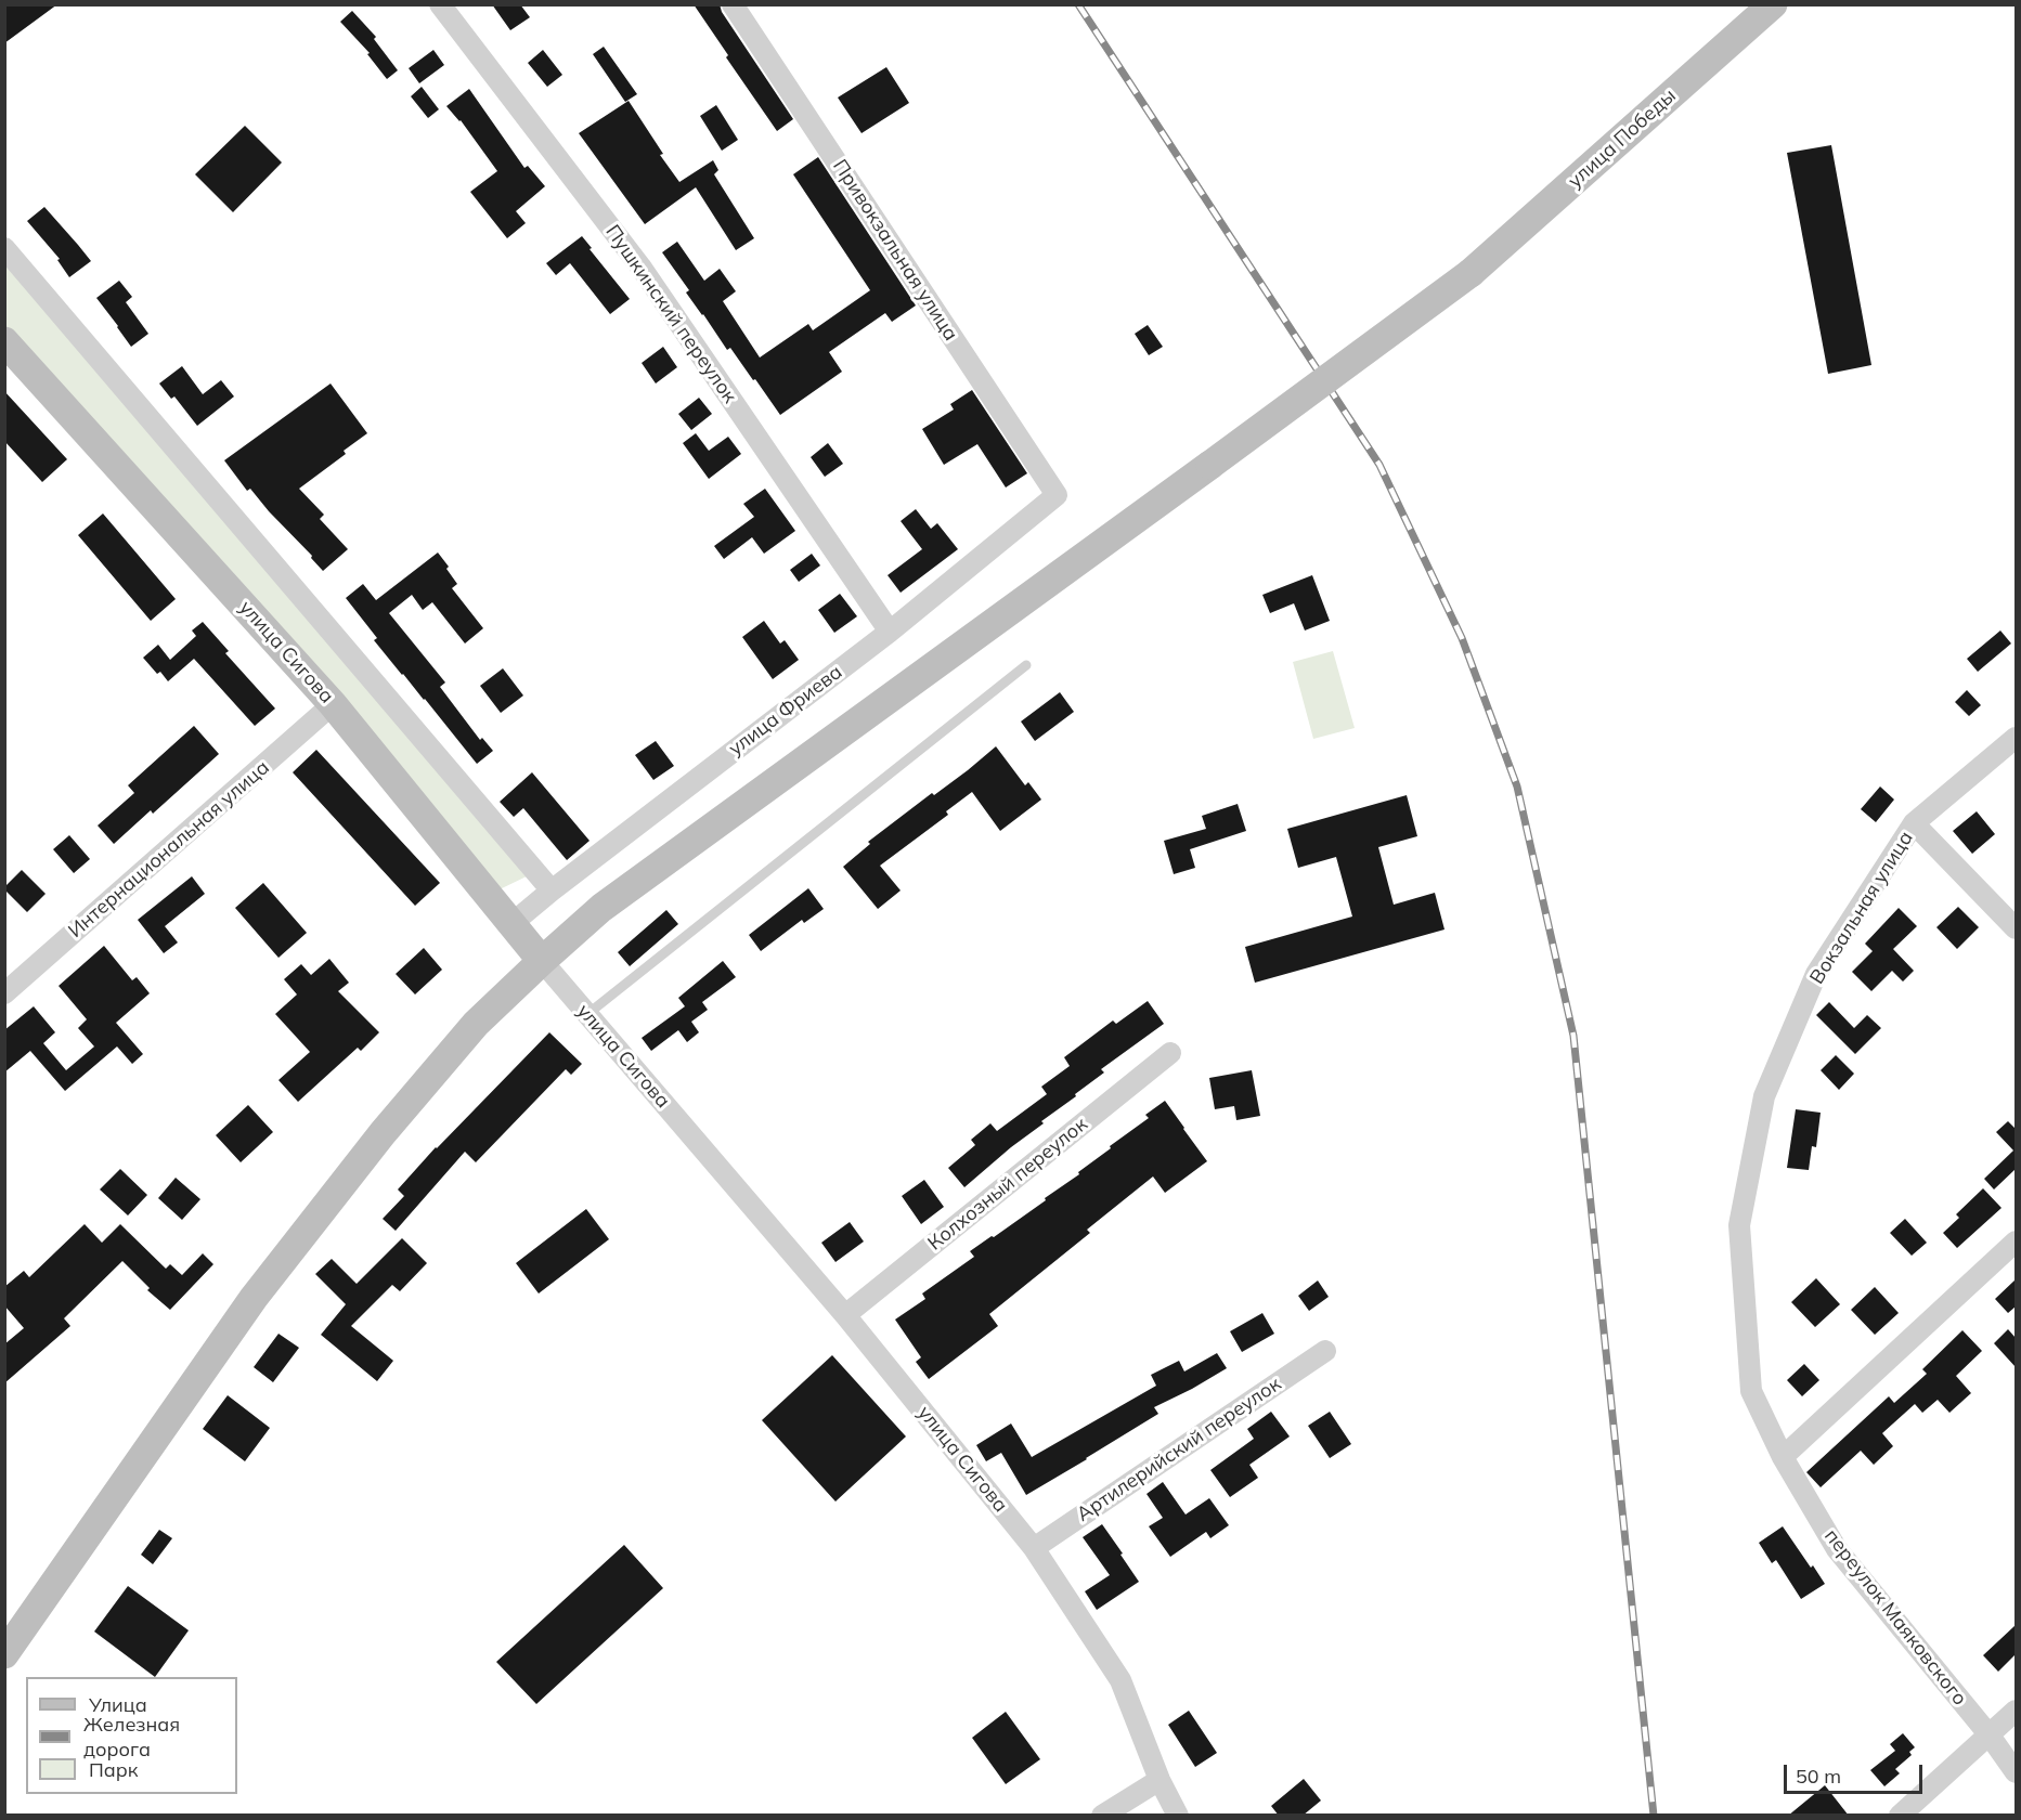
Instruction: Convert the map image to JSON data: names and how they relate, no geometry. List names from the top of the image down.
{
  "streets": {
    "main road": ["улица Победы", "улица Сигова"],
    "street": [
      "Привокзальная улица",
      "Пушкинский переулок",
      "улица Фриева",
      "Интернациональная улица",
      "Вокзальная улица",
      "Колхозный переулок",
      "Артилерийский переулок",
      "переулок Маяковского"
    ]
  },
  "crossings": [
    ["улица Победы", "улица Сигова"],
    ["Привокзальная улица", "улица Фриева"],
    ["Пушкинский переулок", "улица Фриева"],
    ["улица Сигова", "улица Фриева"],
    ["улица Сигова", "Интернациональная улица"],
    ["улица Сигова", "Колхозный переулок"],
    ["улица Сигова", "Артилерийский переулок"],
    ["Вокзальная улица", "переулок Маяковского"]
  ],
  "legend": ["Улица", "Железная дорога", "Парк"],
  "scale_bar": "50 m"
}
